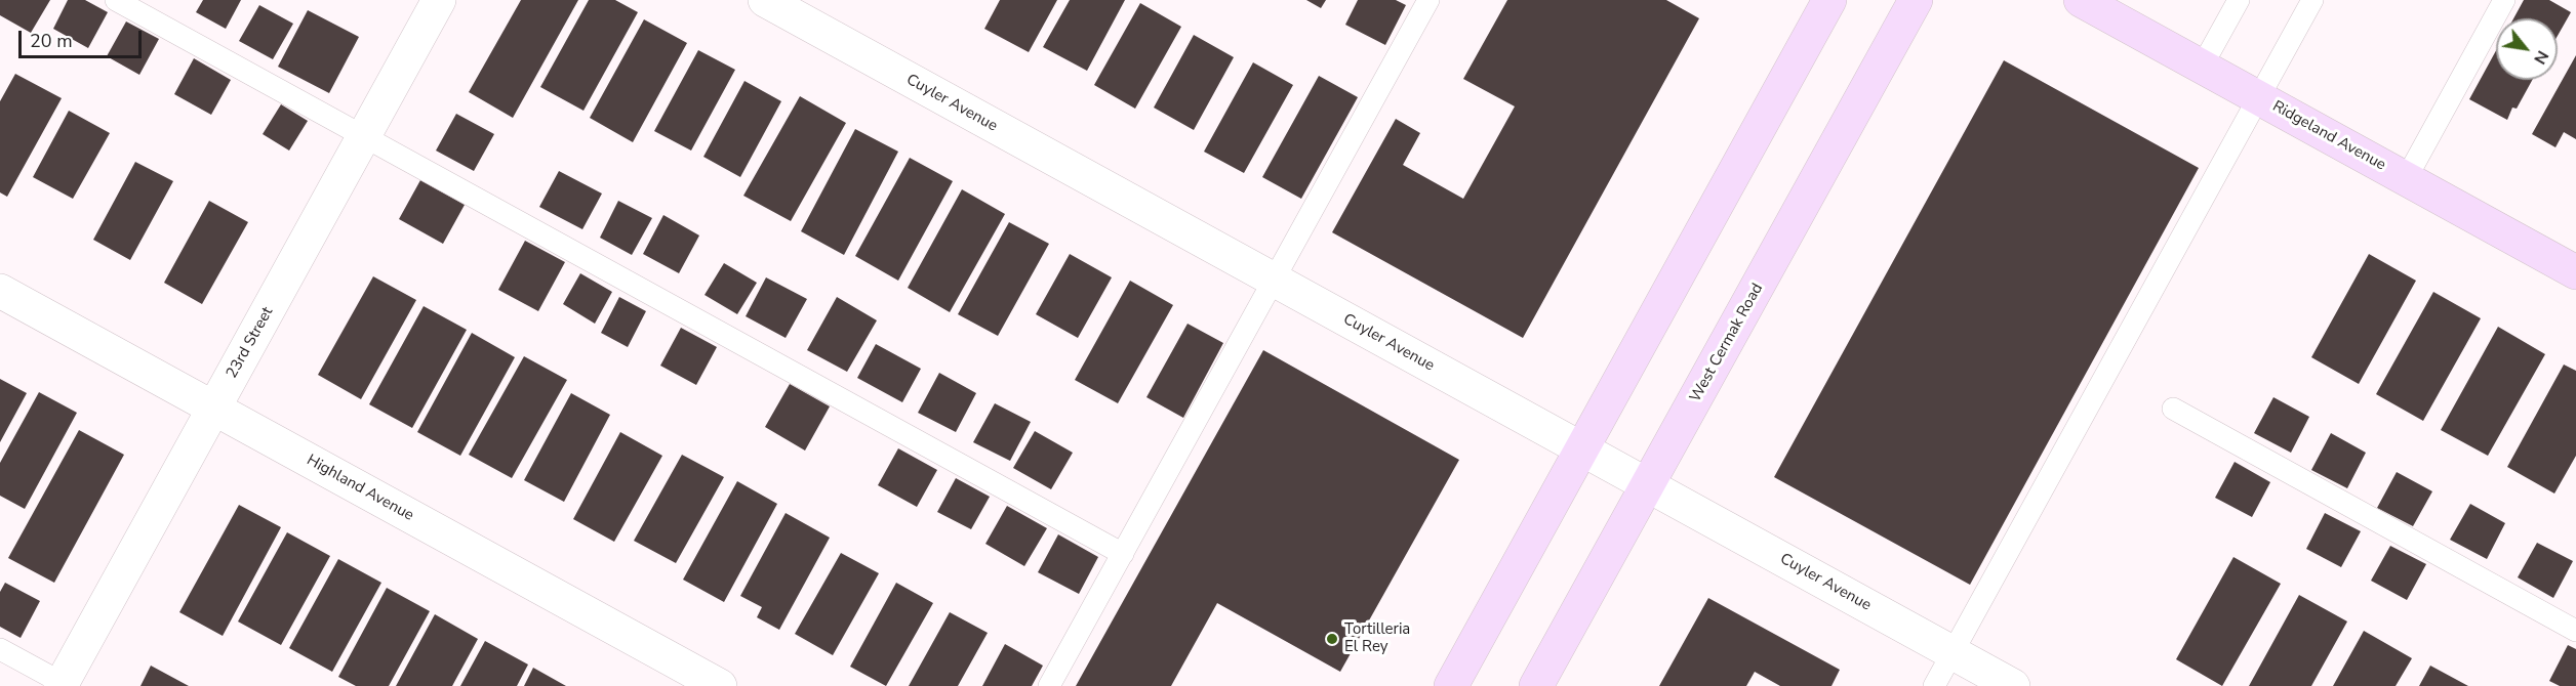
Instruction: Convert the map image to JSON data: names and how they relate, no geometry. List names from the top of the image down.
{
  "streets": {
    "main road": ["Ridgeland Avenue", "West Cermak Road"],
    "street": ["Cuyler Avenue", "23rd Street", "Highland Avenue"]
  },
  "crossings": [
    ["Cuyler Avenue", "West Cermak Road"],
    ["23rd Street", "Highland Avenue"]
  ],
  "places": ["Tortilleria El Rey"],
  "scale_bar": "20 m",
  "north": "bottom right"
}
